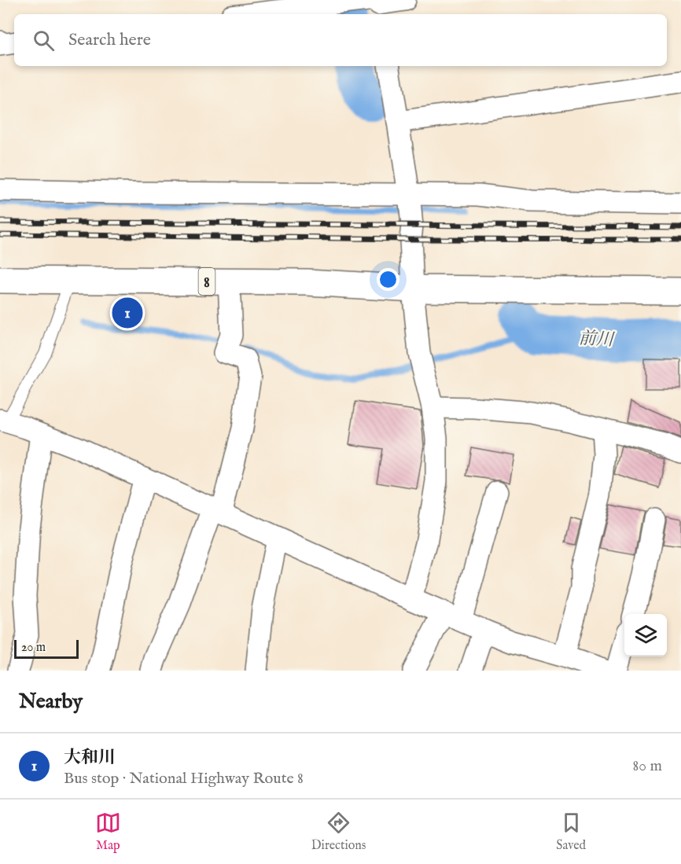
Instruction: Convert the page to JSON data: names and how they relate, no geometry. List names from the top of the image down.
{
  "streets": {
    "highway": ["8"]
  },
  "water": ["前川"],
  "scale_bar": "20 m",
  "page": {
    "search": "Search here",
    "pins": "1",
    "scale": "20 m",
    "heading": "Nearby",
    "list": [
      {
        "mark": "1",
        "name": "大和川",
        "note": "Bus stop · National Highway Route 8",
        "value": "80 m"
      }
    ],
    "nav": ["Map", "Directions", "Saved"]
  }
}
